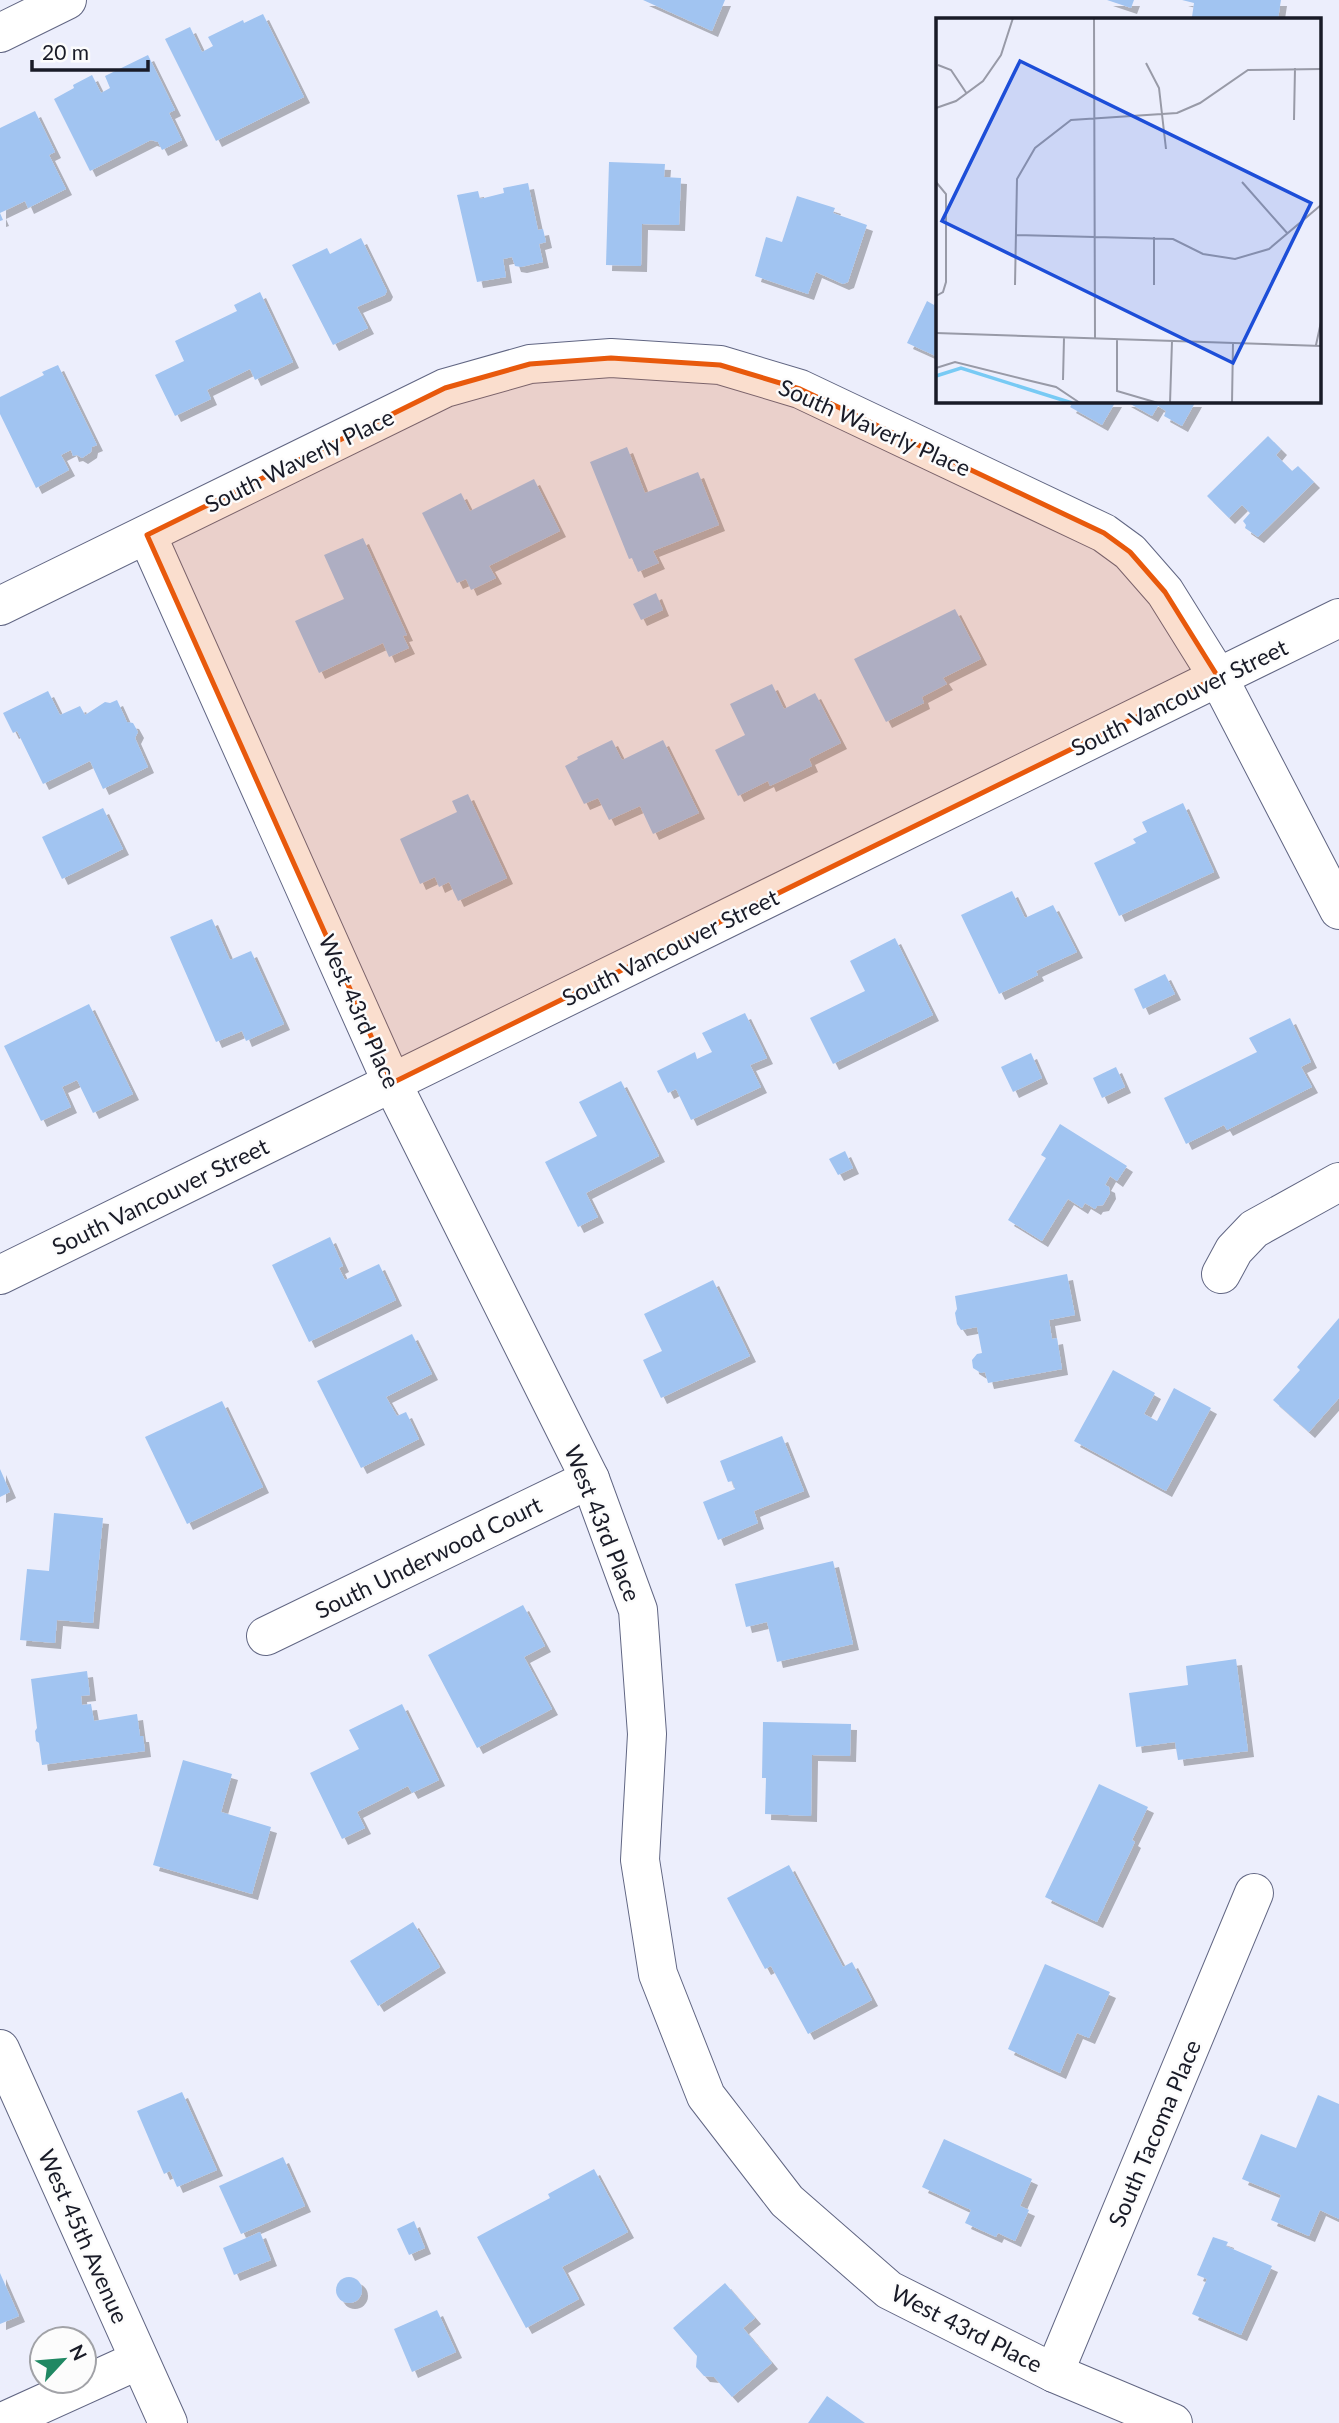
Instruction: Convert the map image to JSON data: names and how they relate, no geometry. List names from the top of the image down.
{
  "streets": {
    "street": [
      "South Waverly Place",
      "South Vancouver Street",
      "West 43rd Place",
      "South Underwood Court",
      "South Tacoma Place",
      "West 45th Avenue"
    ]
  },
  "crossings": [
    ["South Waverly Place", "South Vancouver Street"],
    ["South Waverly Place", "West 43rd Place"],
    ["South Vancouver Street", "West 43rd Place"],
    ["West 43rd Place", "South Underwood Court"],
    ["West 43rd Place", "South Tacoma Place"]
  ],
  "scale_bar": "20 m",
  "north": "top right"
}
